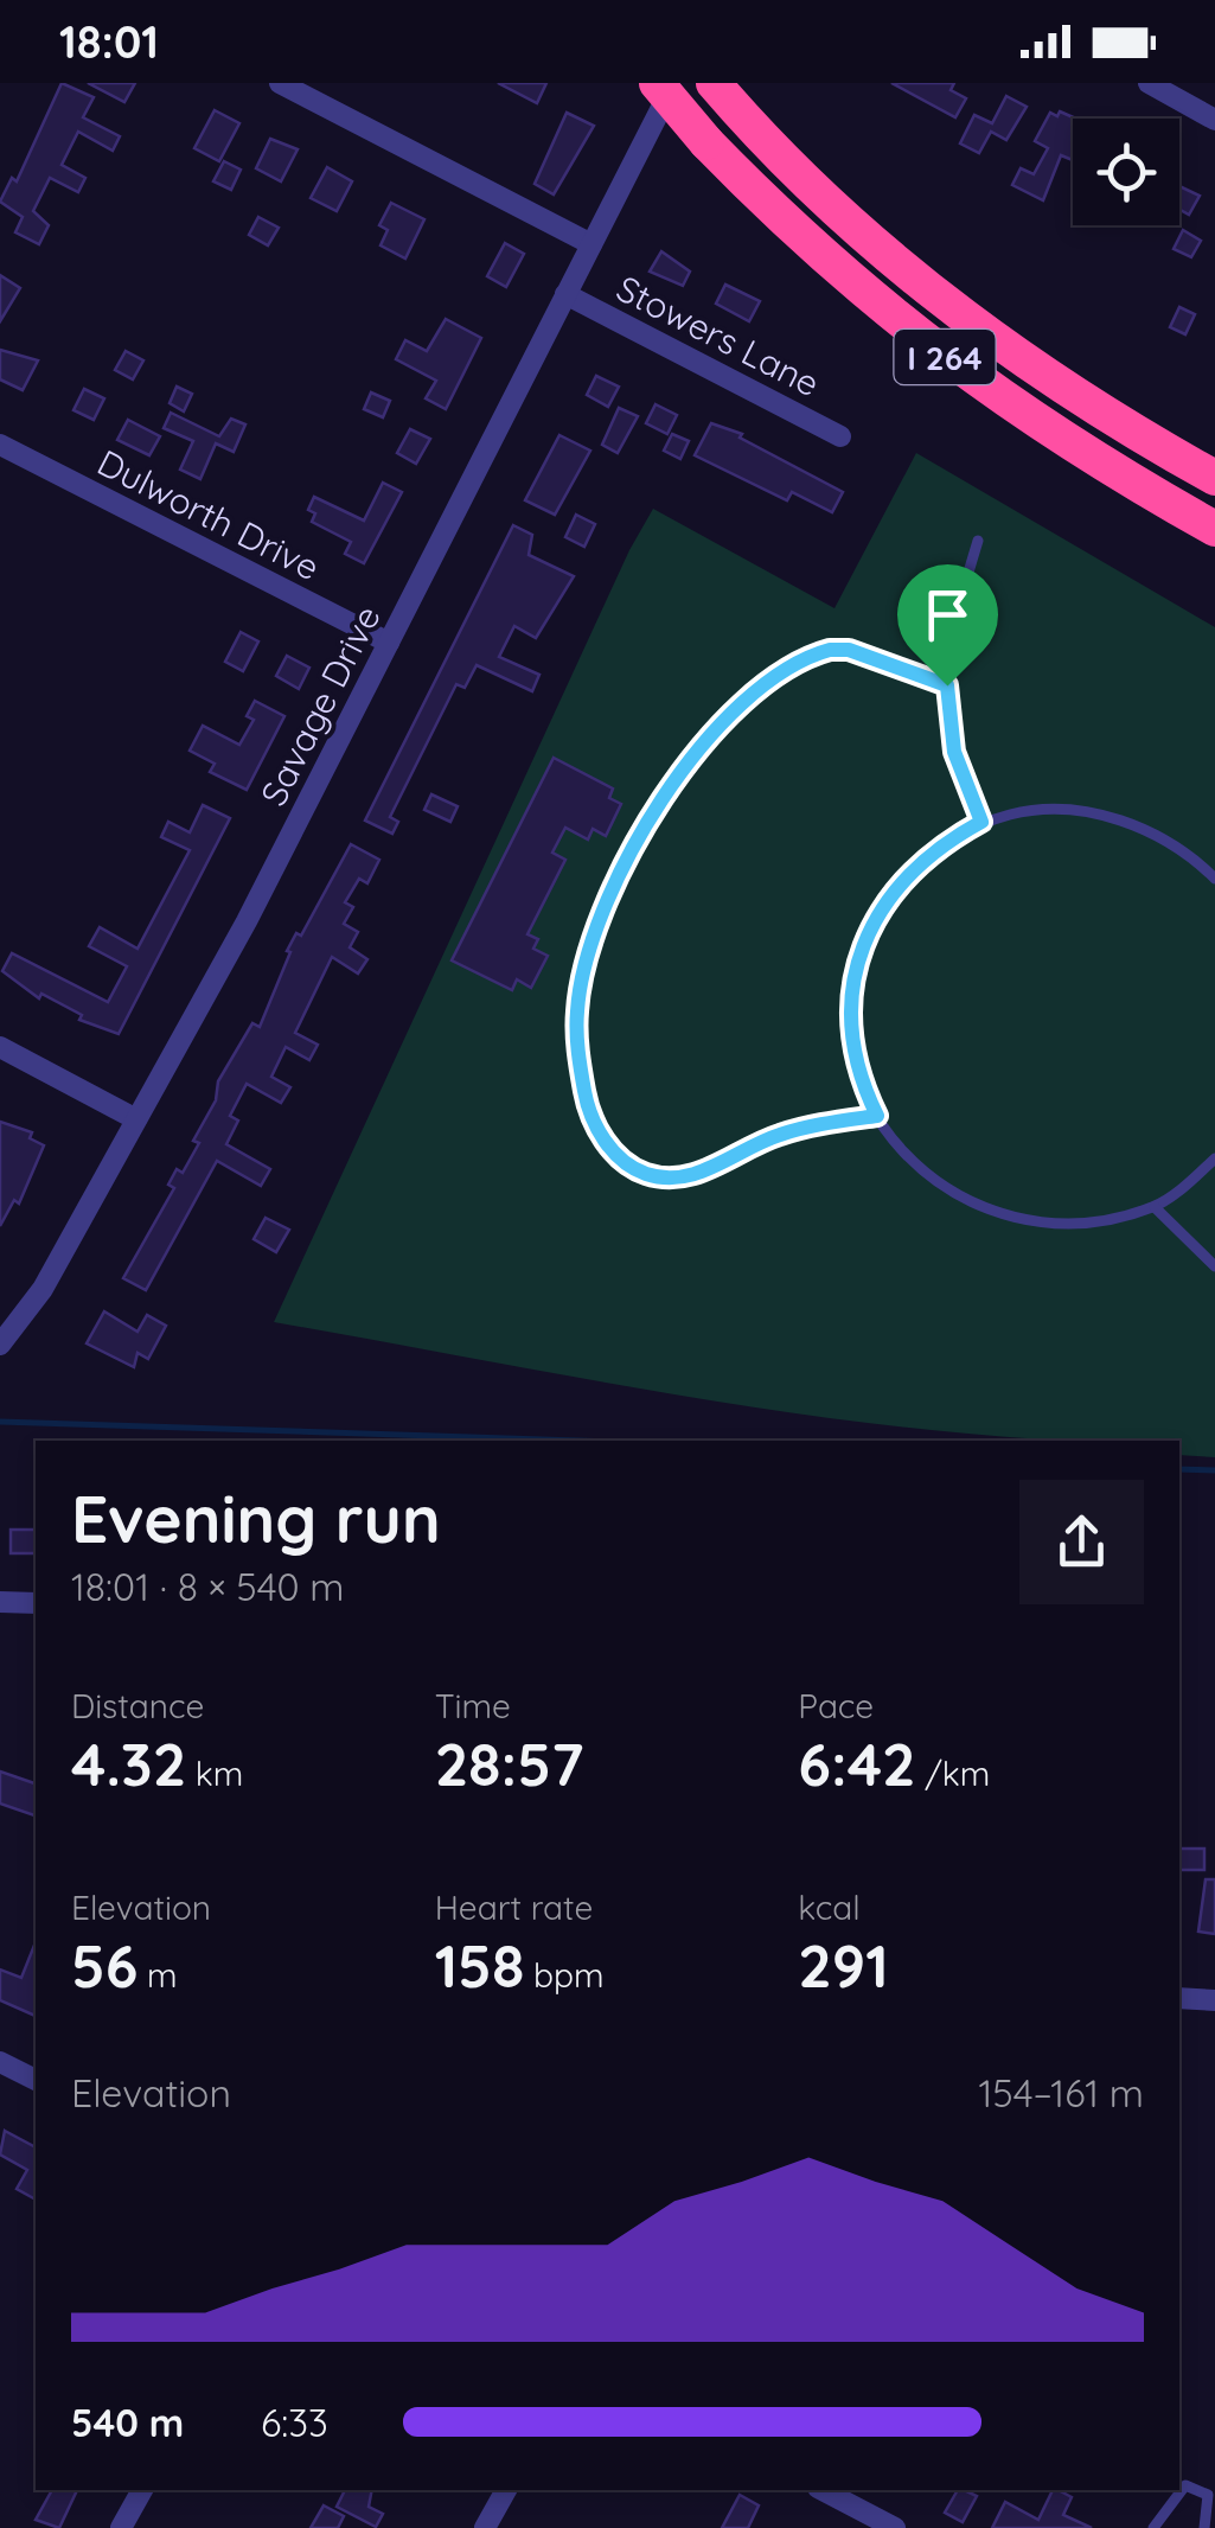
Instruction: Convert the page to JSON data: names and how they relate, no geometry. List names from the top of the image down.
{
  "streets": {
    "highway": ["I 264"],
    "street": ["Stowers Lane", "Dulworth Drive", "Savage Drive"]
  },
  "crossings": [
    ["Stowers Lane", "Savage Drive"],
    ["Dulworth Drive", "Savage Drive"]
  ],
  "page": {
    "status": "18:01",
    "heading": ["Evening run", "18:01 · 8 × 540 m"],
    "stats": [
      ["Distance", "4.32 km"],
      ["Time", "28:57"],
      ["Pace", "6:42 /km"],
      ["Elevation", "56 m"],
      ["Heart rate", "158 bpm"],
      ["kcal", "291"]
    ],
    "chart": ["Elevation", "154–161 m"],
    "list": [
      {
        "name": "540 m",
        "note": "6:33"
      }
    ]
  }
}
